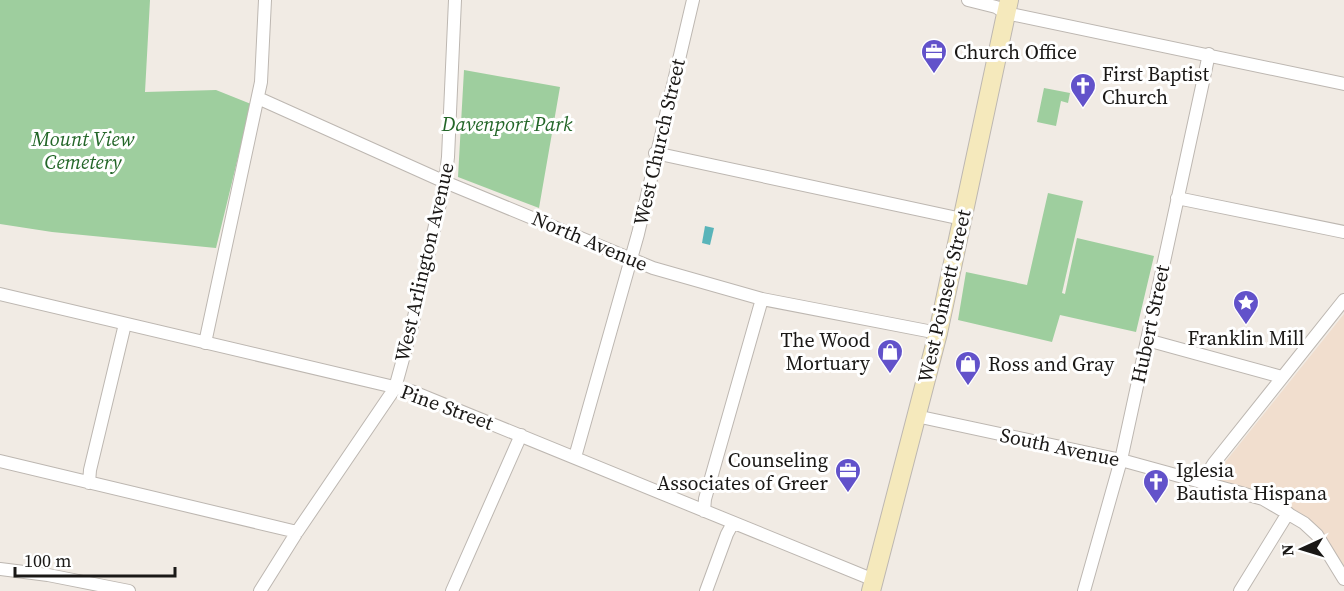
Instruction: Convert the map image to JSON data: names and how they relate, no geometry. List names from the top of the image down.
{
  "streets": {
    "main road": ["West Poinsett Street"],
    "street": [
      "West Church Street",
      "North Avenue",
      "West Arlington Avenue",
      "Hubert Street",
      "Pine Street",
      "South Avenue"
    ]
  },
  "crossings": [
    ["West Church Street", "North Avenue"],
    ["West Church Street", "Pine Street"],
    ["North Avenue", "West Arlington Avenue"],
    ["North Avenue", "West Poinsett Street"],
    ["West Arlington Avenue", "Pine Street"],
    ["West Poinsett Street", "Pine Street"],
    ["West Poinsett Street", "South Avenue"],
    ["Hubert Street", "South Avenue"]
  ],
  "parks": ["Davenport Park", "Mount View Cemetery"],
  "places": {
    "office": ["Church Office", "Counseling Associates of Greer"],
    "church": ["First Baptist Church", "Iglesia Bautista Hispana"],
    "place": ["Franklin Mill"],
    "shop": ["The Wood Mortuary", "Ross and Gray"]
  },
  "scale_bar": "100 m",
  "north": "left"
}
